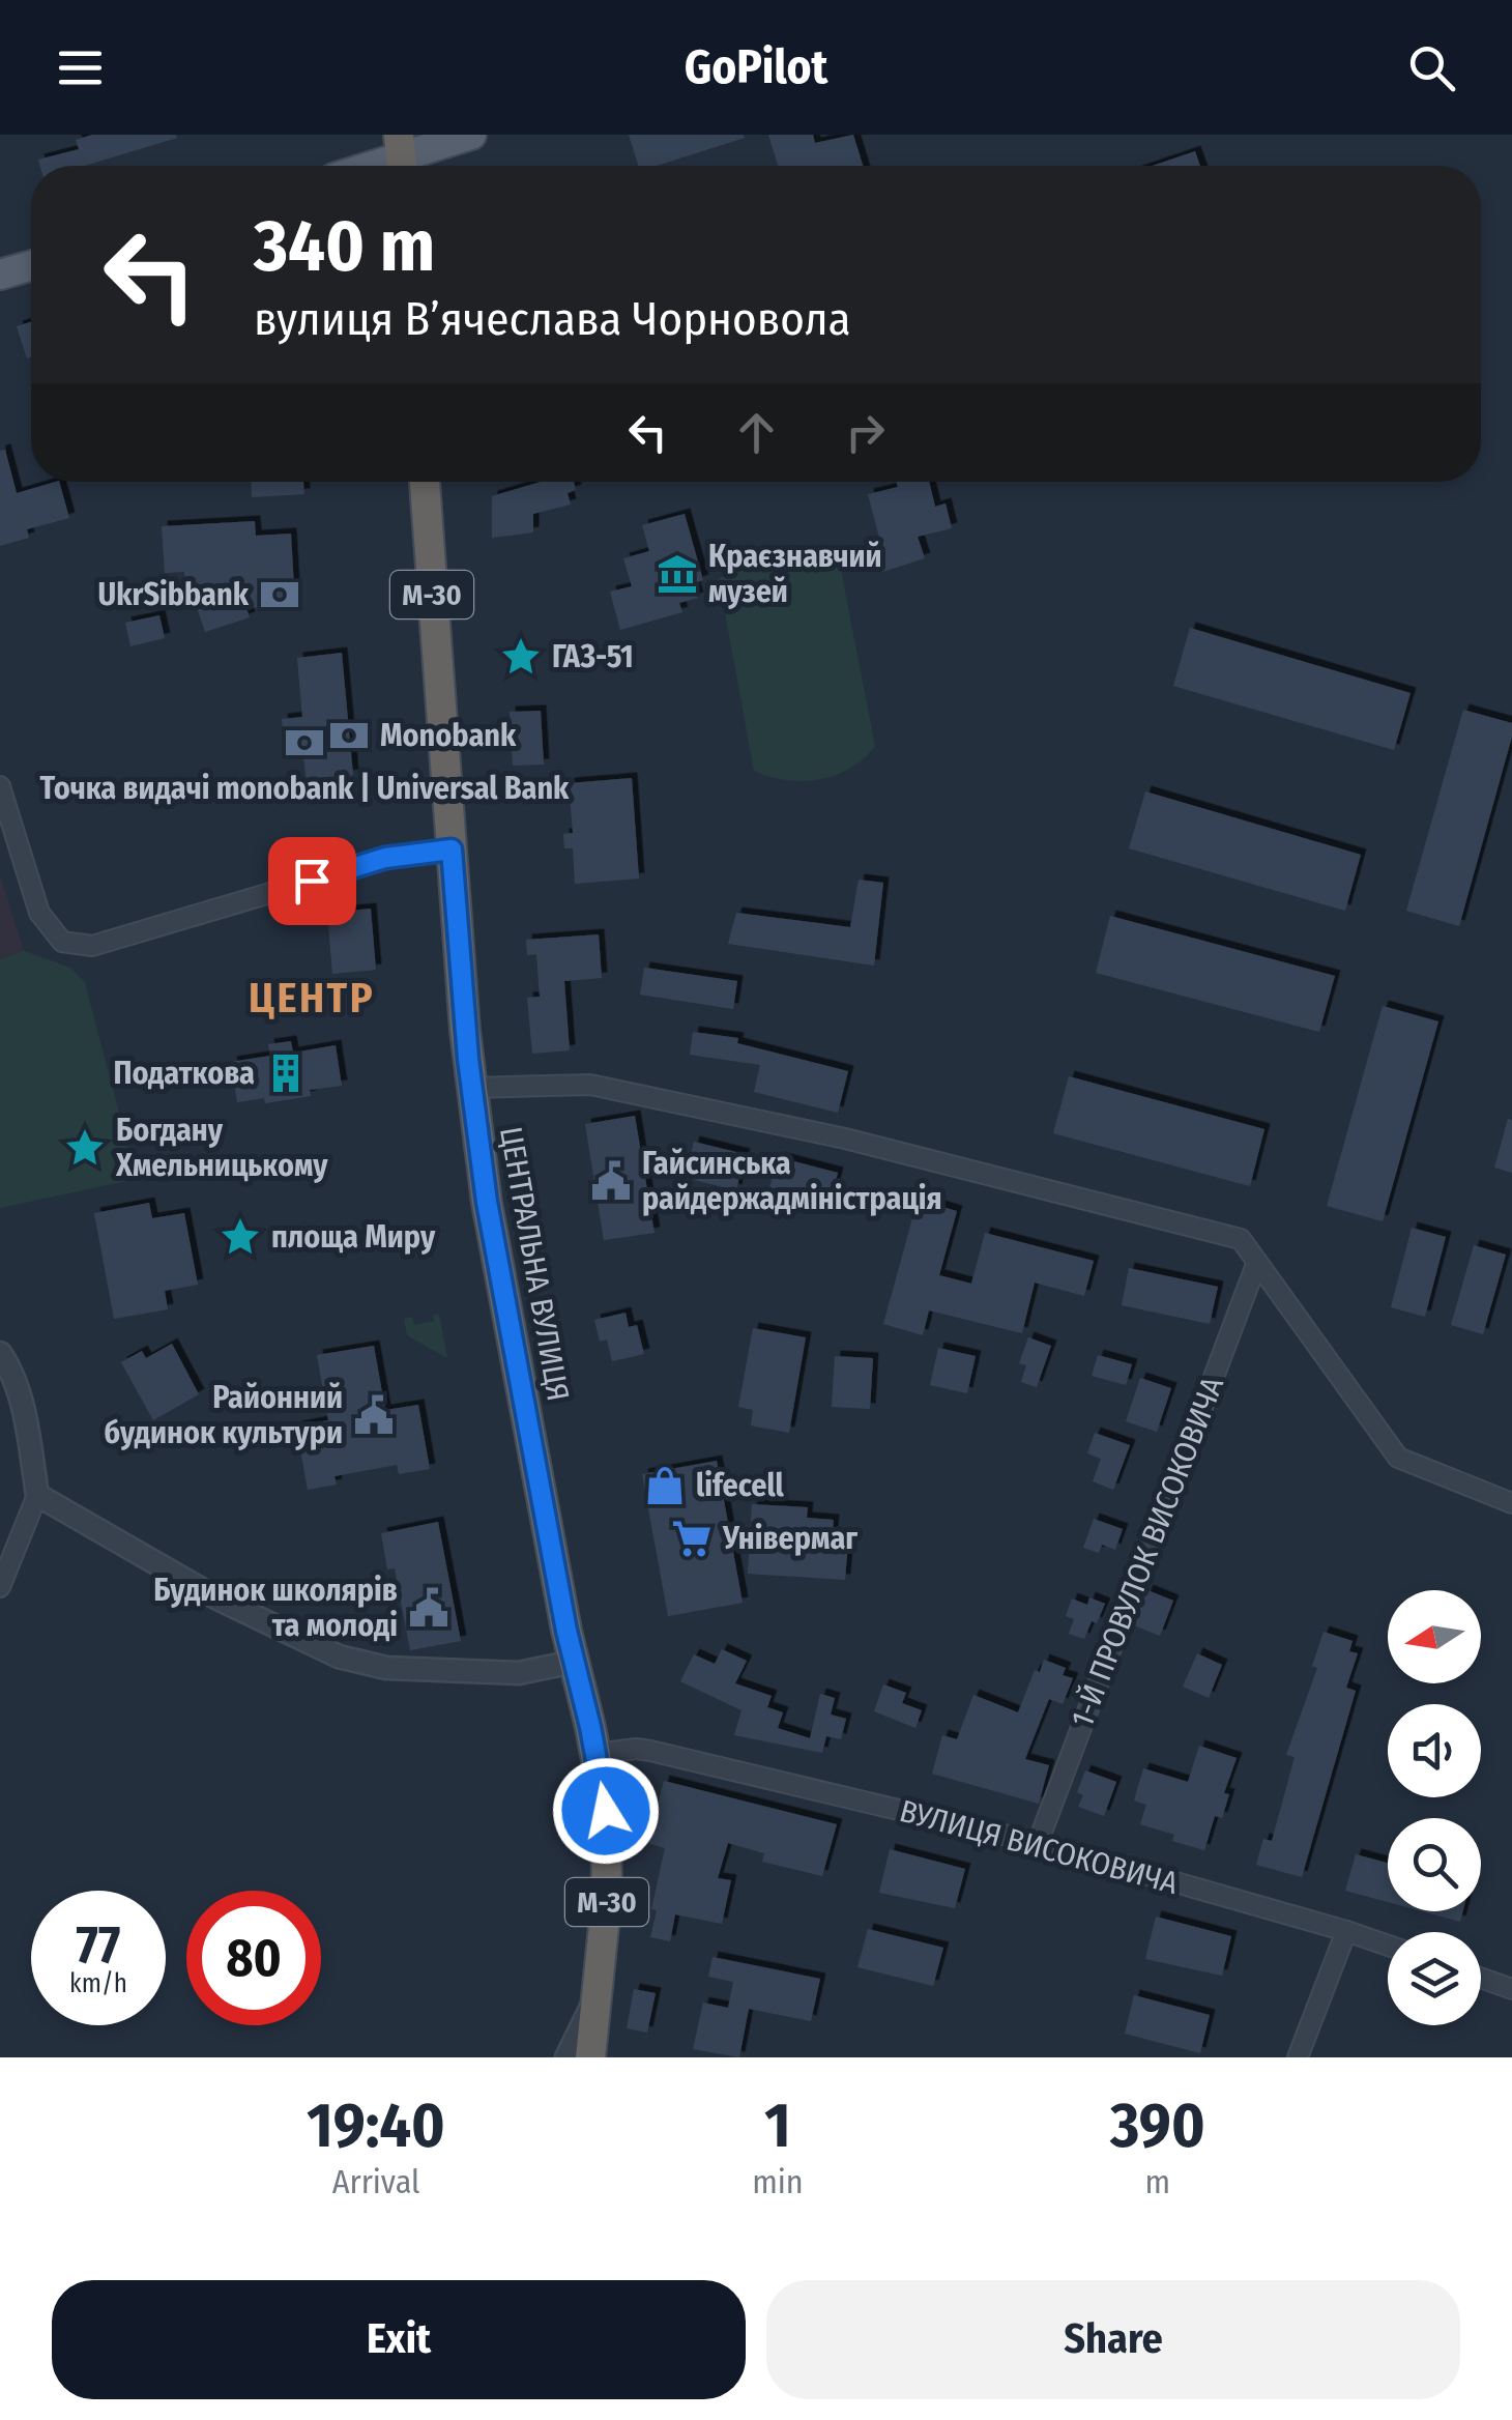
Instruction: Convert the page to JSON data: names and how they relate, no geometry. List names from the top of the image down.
{
  "streets": {
    "highway": ["М-30", "ЦЕНТРАЛЬНА ВУЛИЦЯ"],
    "street": ["1-Й ПРОВУЛОК ВИСОКОВИЧА", "ВУЛИЦЯ ВИСОКОВИЧА"]
  },
  "crossings": [
    ["М-30", "ЦЕНТРАЛЬНА ВУЛИЦЯ"],
    ["ЦЕНТРАЛЬНА ВУЛИЦЯ", "ВУЛИЦЯ ВИСОКОВИЧА"],
    ["1-Й ПРОВУЛОК ВИСОКОВИЧА", "ВУЛИЦЯ ВИСОКОВИЧА"]
  ],
  "districts": ["ЦЕНТР"],
  "places": {
    "museum": ["Краєзнавчий музей"],
    "bank": ["UkrSibbank", "Monobank", "Точка видачі monobank | Universal Bank"],
    "place": ["ГАЗ-51", "Богдану Хмельницькому", "площа Миру"],
    "building": ["Податкова"],
    "public building": ["Гайсинська райдержадміністрація", "Районний будинок культури", "Будинок школярів та молоді"],
    "shop": ["lifecell"],
    "supermarket": ["Універмаг"]
  },
  "north": "left",
  "page": {
    "header": "GoPilot",
    "turn": ["340 m", "вулиця Вʼячеслава Чорновола"],
    "speed": "77 km/h",
    "limit": "80",
    "eta": [
      "19:40",
      "Arrival",
      "1",
      "min",
      "390",
      "m"
    ],
    "buttons": ["Exit", "Share"]
  }
}
